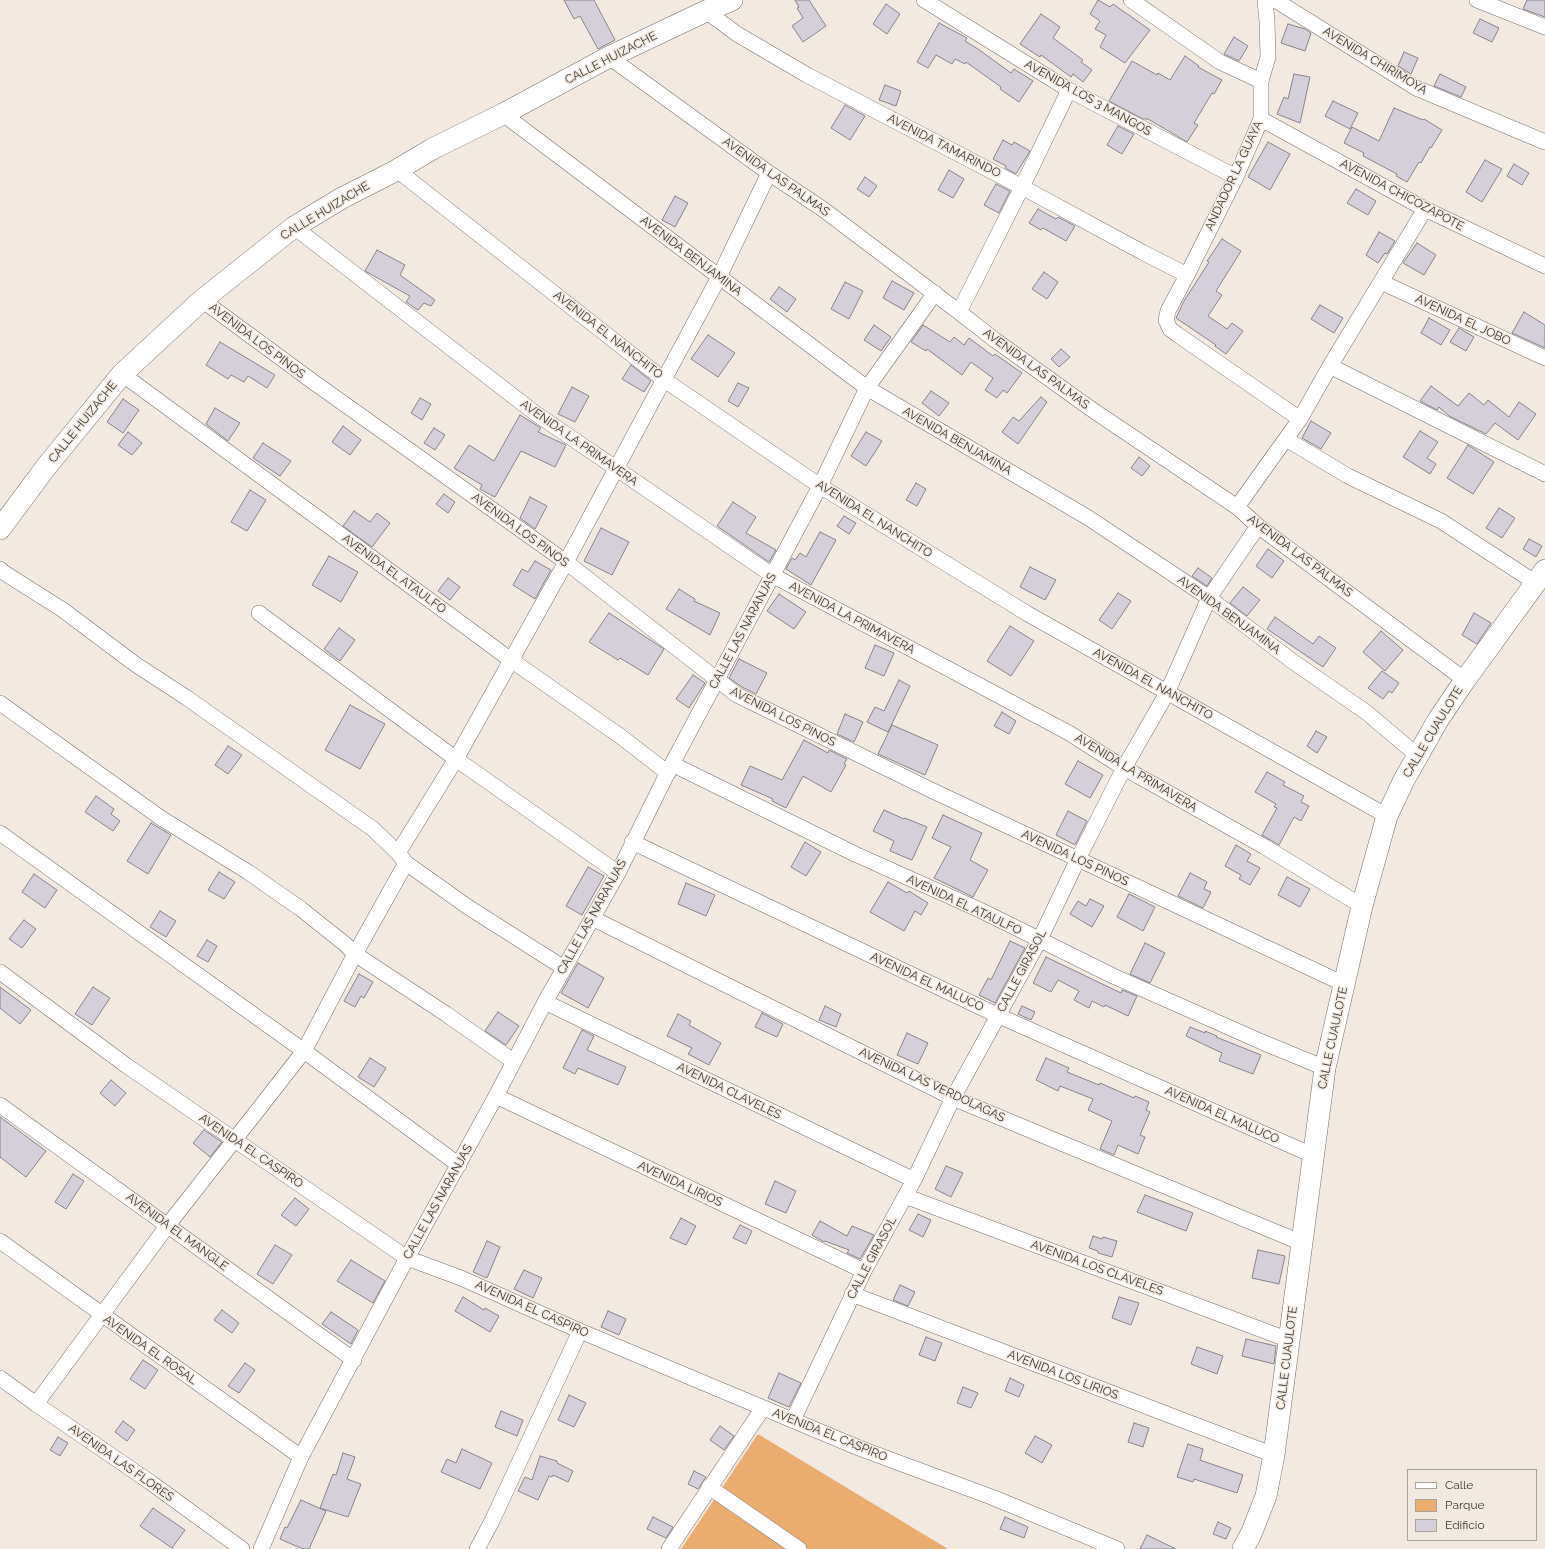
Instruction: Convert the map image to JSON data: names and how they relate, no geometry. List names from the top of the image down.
{
  "streets": {
    "street": [
      "CALLE HUIZACHE",
      "AVENIDA CHIRIMOYA",
      "AVENIDA LOS 3 MANGOS",
      "AVENIDA TAMARINDO",
      "ANDADOR LA GUAYA",
      "AVENIDA LAS PALMAS",
      "AVENIDA CHICOZAPOTE",
      "AVENIDA BENJAMINA",
      "AVENIDA EL JOBO",
      "AVENIDA EL NANCHITO",
      "AVENIDA LOS PINOS",
      "AVENIDA LA PRIMAVERA",
      "AVENIDA EL ATAULFO",
      "CALLE LAS NARANJAS",
      "CALLE CUAULOTE",
      "CALLE GIRASOL",
      "AVENIDA EL MALUCO",
      "AVENIDA LAS VERDOLAGAS",
      "AVENIDA CLAVELES",
      "AVENIDA EL CASPIRO",
      "AVENIDA LIRIOS",
      "AVENIDA EL MANGLE",
      "AVENIDA LOS CLAVELES",
      "AVENIDA EL ROSAL",
      "AVENIDA LOS LIRIOS",
      "AVENIDA LAS FLORES"
    ]
  },
  "crossings": [
    ["CALLE HUIZACHE", "AVENIDA TAMARINDO"],
    ["CALLE HUIZACHE", "AVENIDA LAS PALMAS"],
    ["CALLE HUIZACHE", "AVENIDA BENJAMINA"],
    ["CALLE HUIZACHE", "AVENIDA EL NANCHITO"],
    ["CALLE HUIZACHE", "AVENIDA LOS PINOS"],
    ["CALLE HUIZACHE", "AVENIDA LA PRIMAVERA"],
    ["CALLE HUIZACHE", "AVENIDA EL ATAULFO"],
    ["AVENIDA LOS 3 MANGOS", "ANDADOR LA GUAYA"],
    ["AVENIDA TAMARINDO", "ANDADOR LA GUAYA"],
    ["ANDADOR LA GUAYA", "AVENIDA CHICOZAPOTE"],
    ["AVENIDA LAS PALMAS", "CALLE LAS NARANJAS"],
    ["AVENIDA LAS PALMAS", "CALLE CUAULOTE"],
    ["AVENIDA LAS PALMAS", "CALLE GIRASOL"],
    ["AVENIDA BENJAMINA", "CALLE LAS NARANJAS"],
    ["AVENIDA BENJAMINA", "CALLE CUAULOTE"],
    ["AVENIDA BENJAMINA", "CALLE GIRASOL"],
    ["AVENIDA EL NANCHITO", "CALLE LAS NARANJAS"],
    ["AVENIDA EL NANCHITO", "CALLE CUAULOTE"],
    ["AVENIDA EL NANCHITO", "CALLE GIRASOL"],
    ["AVENIDA LOS PINOS", "CALLE LAS NARANJAS"],
    ["AVENIDA LOS PINOS", "CALLE CUAULOTE"],
    ["AVENIDA LOS PINOS", "CALLE GIRASOL"],
    ["AVENIDA LA PRIMAVERA", "CALLE LAS NARANJAS"],
    ["AVENIDA LA PRIMAVERA", "CALLE CUAULOTE"],
    ["AVENIDA LA PRIMAVERA", "CALLE GIRASOL"],
    ["AVENIDA EL ATAULFO", "CALLE LAS NARANJAS"],
    ["AVENIDA EL ATAULFO", "CALLE CUAULOTE"],
    ["AVENIDA EL ATAULFO", "CALLE GIRASOL"],
    ["CALLE LAS NARANJAS", "AVENIDA EL MALUCO"],
    ["CALLE LAS NARANJAS", "AVENIDA LAS VERDOLAGAS"],
    ["CALLE LAS NARANJAS", "AVENIDA CLAVELES"],
    ["CALLE LAS NARANJAS", "AVENIDA EL CASPIRO"],
    ["CALLE LAS NARANJAS", "AVENIDA LIRIOS"],
    ["CALLE LAS NARANJAS", "AVENIDA EL MANGLE"],
    ["CALLE LAS NARANJAS", "AVENIDA EL ROSAL"],
    ["CALLE CUAULOTE", "AVENIDA EL MALUCO"],
    ["CALLE CUAULOTE", "AVENIDA LAS VERDOLAGAS"],
    ["CALLE CUAULOTE", "AVENIDA LOS CLAVELES"],
    ["CALLE CUAULOTE", "AVENIDA LOS LIRIOS"],
    ["CALLE GIRASOL", "AVENIDA EL MALUCO"],
    ["CALLE GIRASOL", "AVENIDA LAS VERDOLAGAS"],
    ["CALLE GIRASOL", "AVENIDA CLAVELES"],
    ["CALLE GIRASOL", "AVENIDA EL CASPIRO"],
    ["CALLE GIRASOL", "AVENIDA LIRIOS"],
    ["CALLE GIRASOL", "AVENIDA LOS CLAVELES"],
    ["CALLE GIRASOL", "AVENIDA LOS LIRIOS"]
  ],
  "legend": ["Calle", "Parque", "Edificio"]
}
